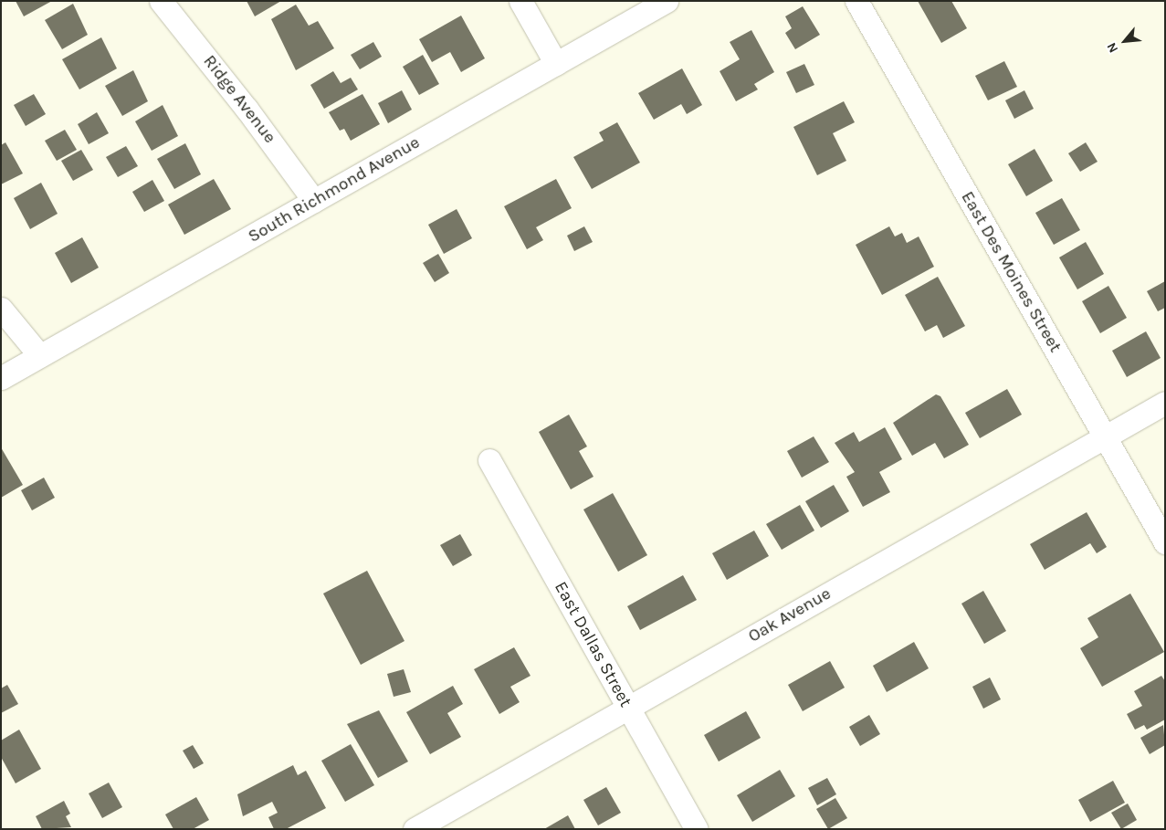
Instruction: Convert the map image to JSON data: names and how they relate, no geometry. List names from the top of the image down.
{
  "streets": {
    "street": [
      "Ridge Avenue",
      "South Richmond Avenue",
      "East Des Moines Street",
      "Oak Avenue",
      "East Dallas Street"
    ]
  },
  "crossings": [
    ["Ridge Avenue", "South Richmond Avenue"],
    ["East Des Moines Street", "Oak Avenue"],
    ["Oak Avenue", "East Dallas Street"]
  ],
  "north": "bottom left"
}
